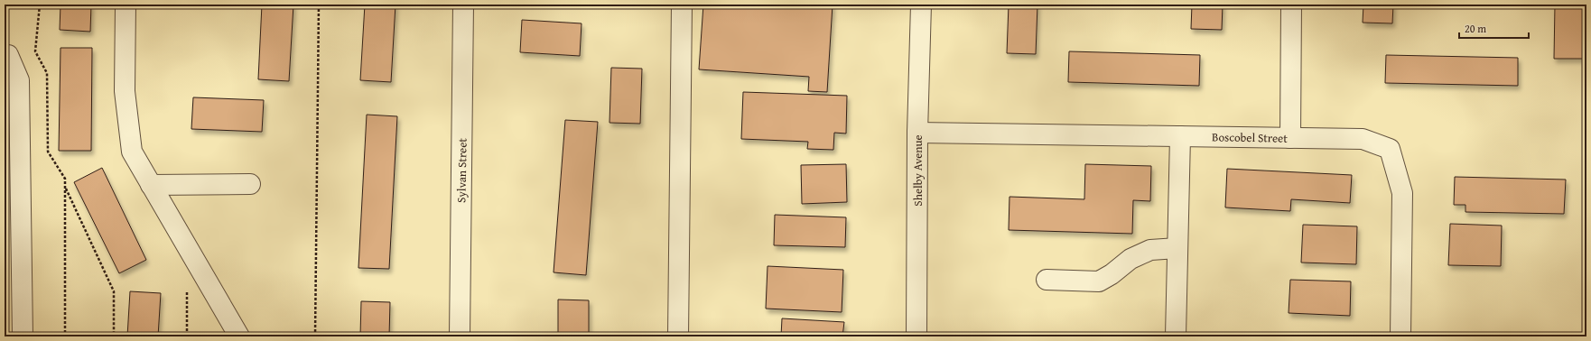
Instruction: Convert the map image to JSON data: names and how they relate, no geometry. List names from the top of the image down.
{
  "streets": {
    "street": ["Boscobel Street", "Sylvan Street", "Shelby Avenue"]
  },
  "crossings": [
    ["Boscobel Street", "Shelby Avenue"]
  ],
  "scale_bar": "20 m"
}
